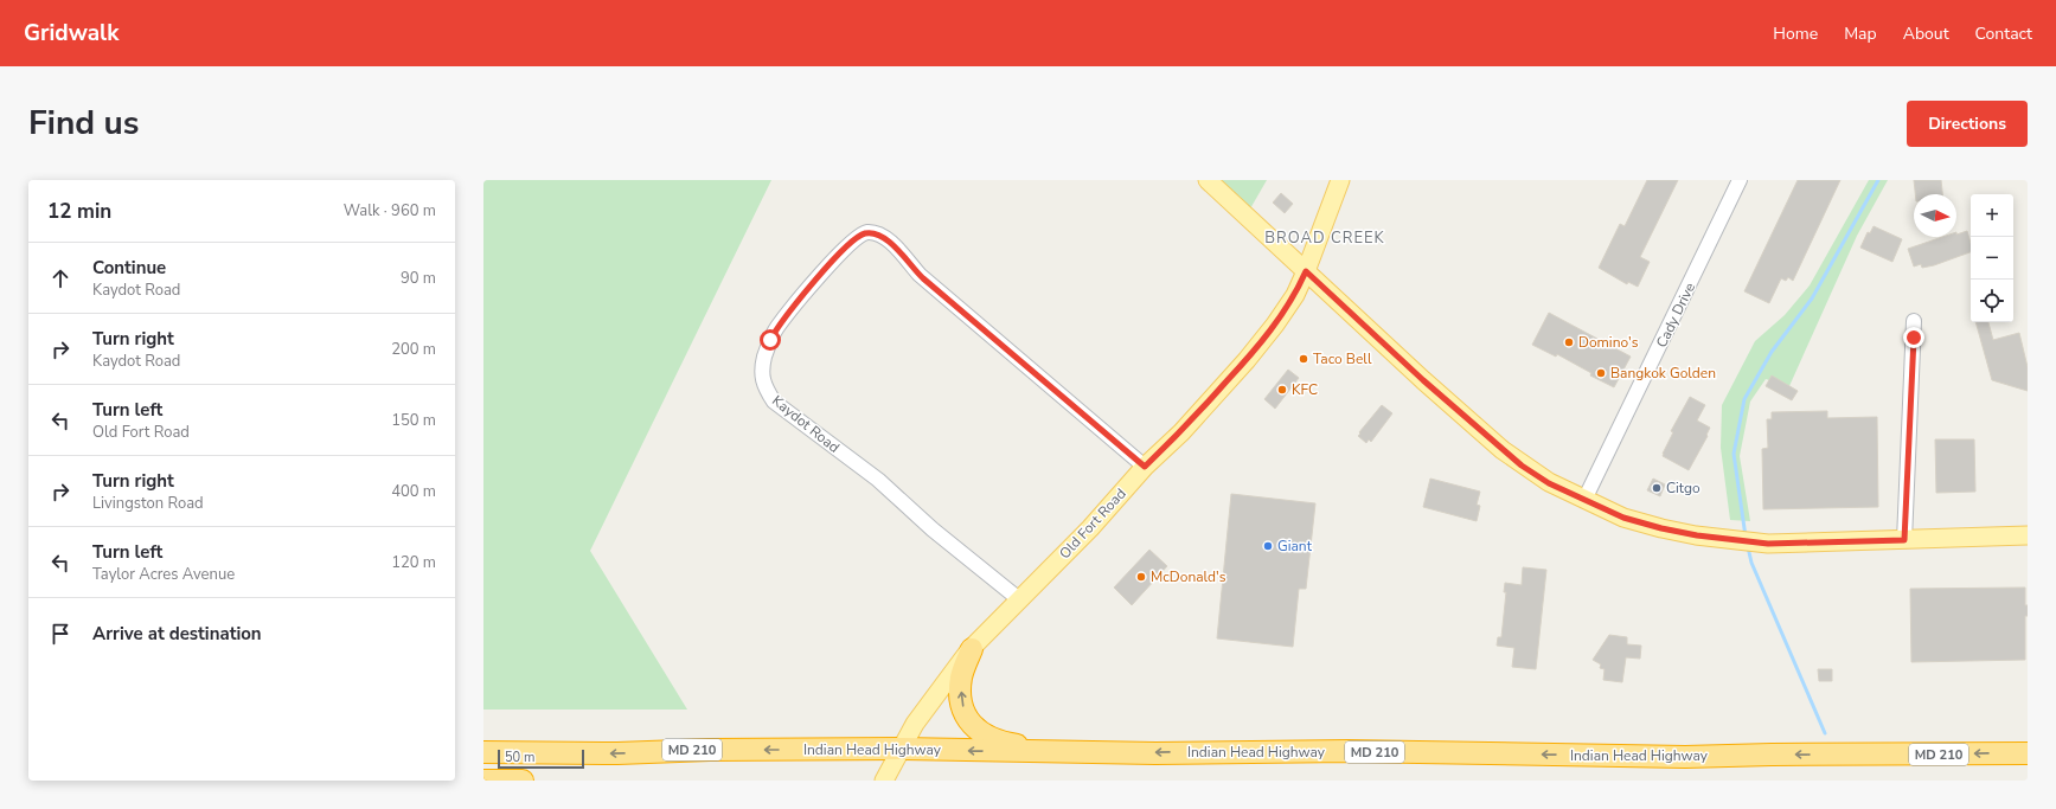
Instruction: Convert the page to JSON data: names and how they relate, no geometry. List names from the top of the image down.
{
  "streets": {
    "highway": ["MD 210", "Indian Head Highway"],
    "main road": ["Old Fort Road"],
    "street": ["Cady Drive", "Kaydot Road"]
  },
  "crossings": [
    ["Kaydot Road", "Old Fort Road"],
    ["Old Fort Road", "Indian Head Highway"]
  ],
  "one_way": ["Indian Head Highway"],
  "districts": ["BROAD CREEK"],
  "places": [
    "Domino's",
    "Taco Bell",
    "Bangkok Golden",
    "KFC",
    "Citgo",
    "Giant",
    "McDonald's"
  ],
  "scale_bar": "50 m",
  "north": "right",
  "page": {
    "header": "Gridwalk",
    "nav": [
      "Home",
      "Map",
      "About",
      "Contact"
    ],
    "title": "Find us",
    "buttons": "Directions",
    "heading": ["12 min", "Walk · 960 m"],
    "map_buttons": ["+", "−"],
    "list": [
      ["Continue", "Kaydot Road", "90 m"],
      ["Turn right", "Kaydot Road", "200 m"],
      ["Turn left", "Old Fort Road", "150 m"],
      ["Turn right", "Livingston Road", "400 m"],
      ["Turn left", "Taylor Acres Avenue", "120 m"],
      "Arrive at destination"
    ],
    "scale": "50 m"
  }
}
